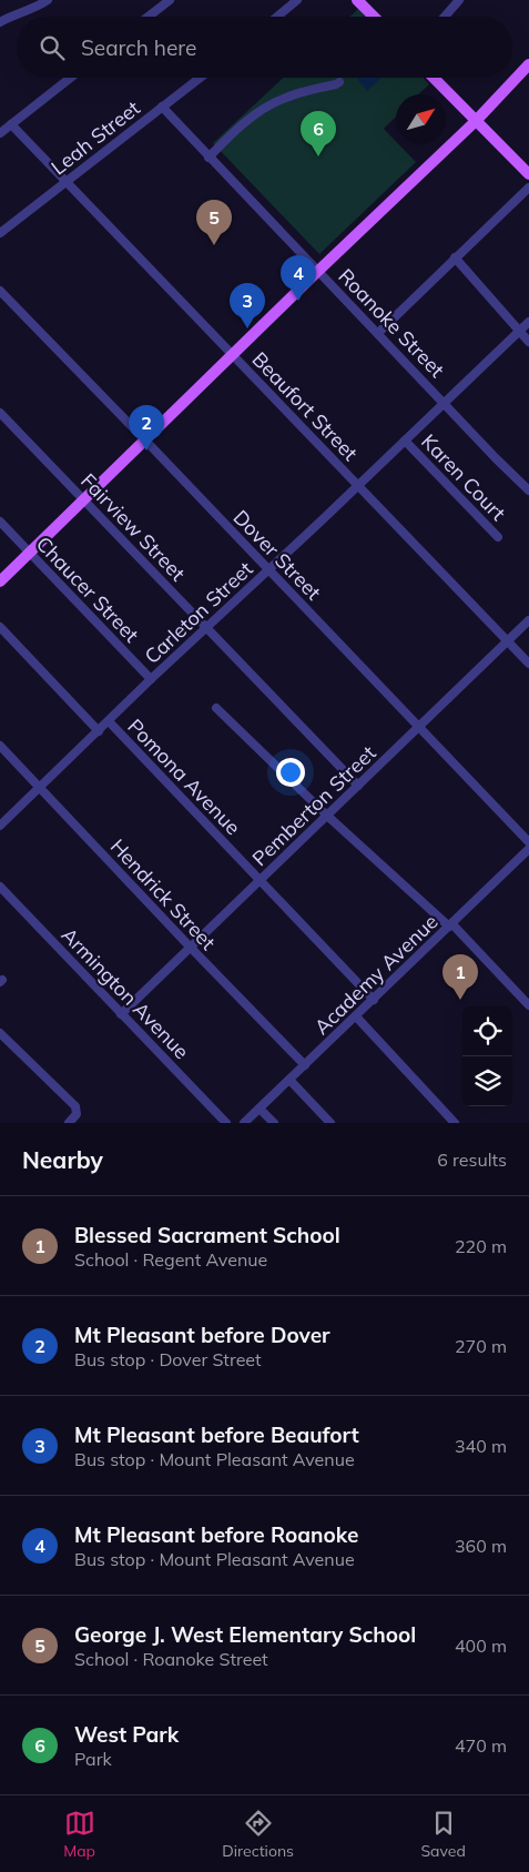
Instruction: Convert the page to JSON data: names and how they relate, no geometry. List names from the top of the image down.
{
  "streets": {
    "street": [
      "Leah Street",
      "Roanoke Street",
      "Beaufort Street",
      "Karen Court",
      "Fairview Street",
      "Dover Street",
      "Chaucer Street",
      "Carleton Street",
      "Pomona Avenue",
      "Pemberton Street",
      "Hendrick Street",
      "Academy Avenue",
      "Armington Avenue"
    ]
  },
  "crossings": [
    ["Leah Street", "Roanoke Street"],
    ["Leah Street", "Beaufort Street"],
    ["Roanoke Street", "Carleton Street"],
    ["Beaufort Street", "Carleton Street"],
    ["Beaufort Street", "Pemberton Street"],
    ["Karen Court", "Carleton Street"],
    ["Fairview Street", "Carleton Street"],
    ["Fairview Street", "Pemberton Street"],
    ["Dover Street", "Carleton Street"],
    ["Dover Street", "Pemberton Street"],
    ["Chaucer Street", "Carleton Street"],
    ["Carleton Street", "Pomona Avenue"],
    ["Pomona Avenue", "Pemberton Street"],
    ["Pomona Avenue", "Academy Avenue"],
    ["Pemberton Street", "Hendrick Street"],
    ["Pemberton Street", "Armington Avenue"],
    ["Hendrick Street", "Academy Avenue"]
  ],
  "north": "top right",
  "page": {
    "search": "Search here",
    "pins": [
      "6",
      "5",
      "4",
      "3",
      "2",
      "1"
    ],
    "heading": ["Nearby", "6 results"],
    "list": [
      {
        "mark": "1",
        "name": "Blessed Sacrament School",
        "note": "School · Regent Avenue",
        "value": "220 m"
      },
      {
        "mark": "2",
        "name": "Mt Pleasant before Dover",
        "note": "Bus stop · Dover Street",
        "value": "270 m"
      },
      {
        "mark": "3",
        "name": "Mt Pleasant before Beaufort",
        "note": "Bus stop · Mount Pleasant Avenue",
        "value": "340 m"
      },
      {
        "mark": "4",
        "name": "Mt Pleasant before Roanoke",
        "note": "Bus stop · Mount Pleasant Avenue",
        "value": "360 m"
      },
      {
        "mark": "5",
        "name": "George J. West Elementary School",
        "note": "School · Roanoke Street",
        "value": "400 m"
      },
      {
        "mark": "6",
        "name": "West Park",
        "note": "Park",
        "value": "470 m"
      }
    ],
    "nav": ["Map", "Directions", "Saved"]
  }
}
